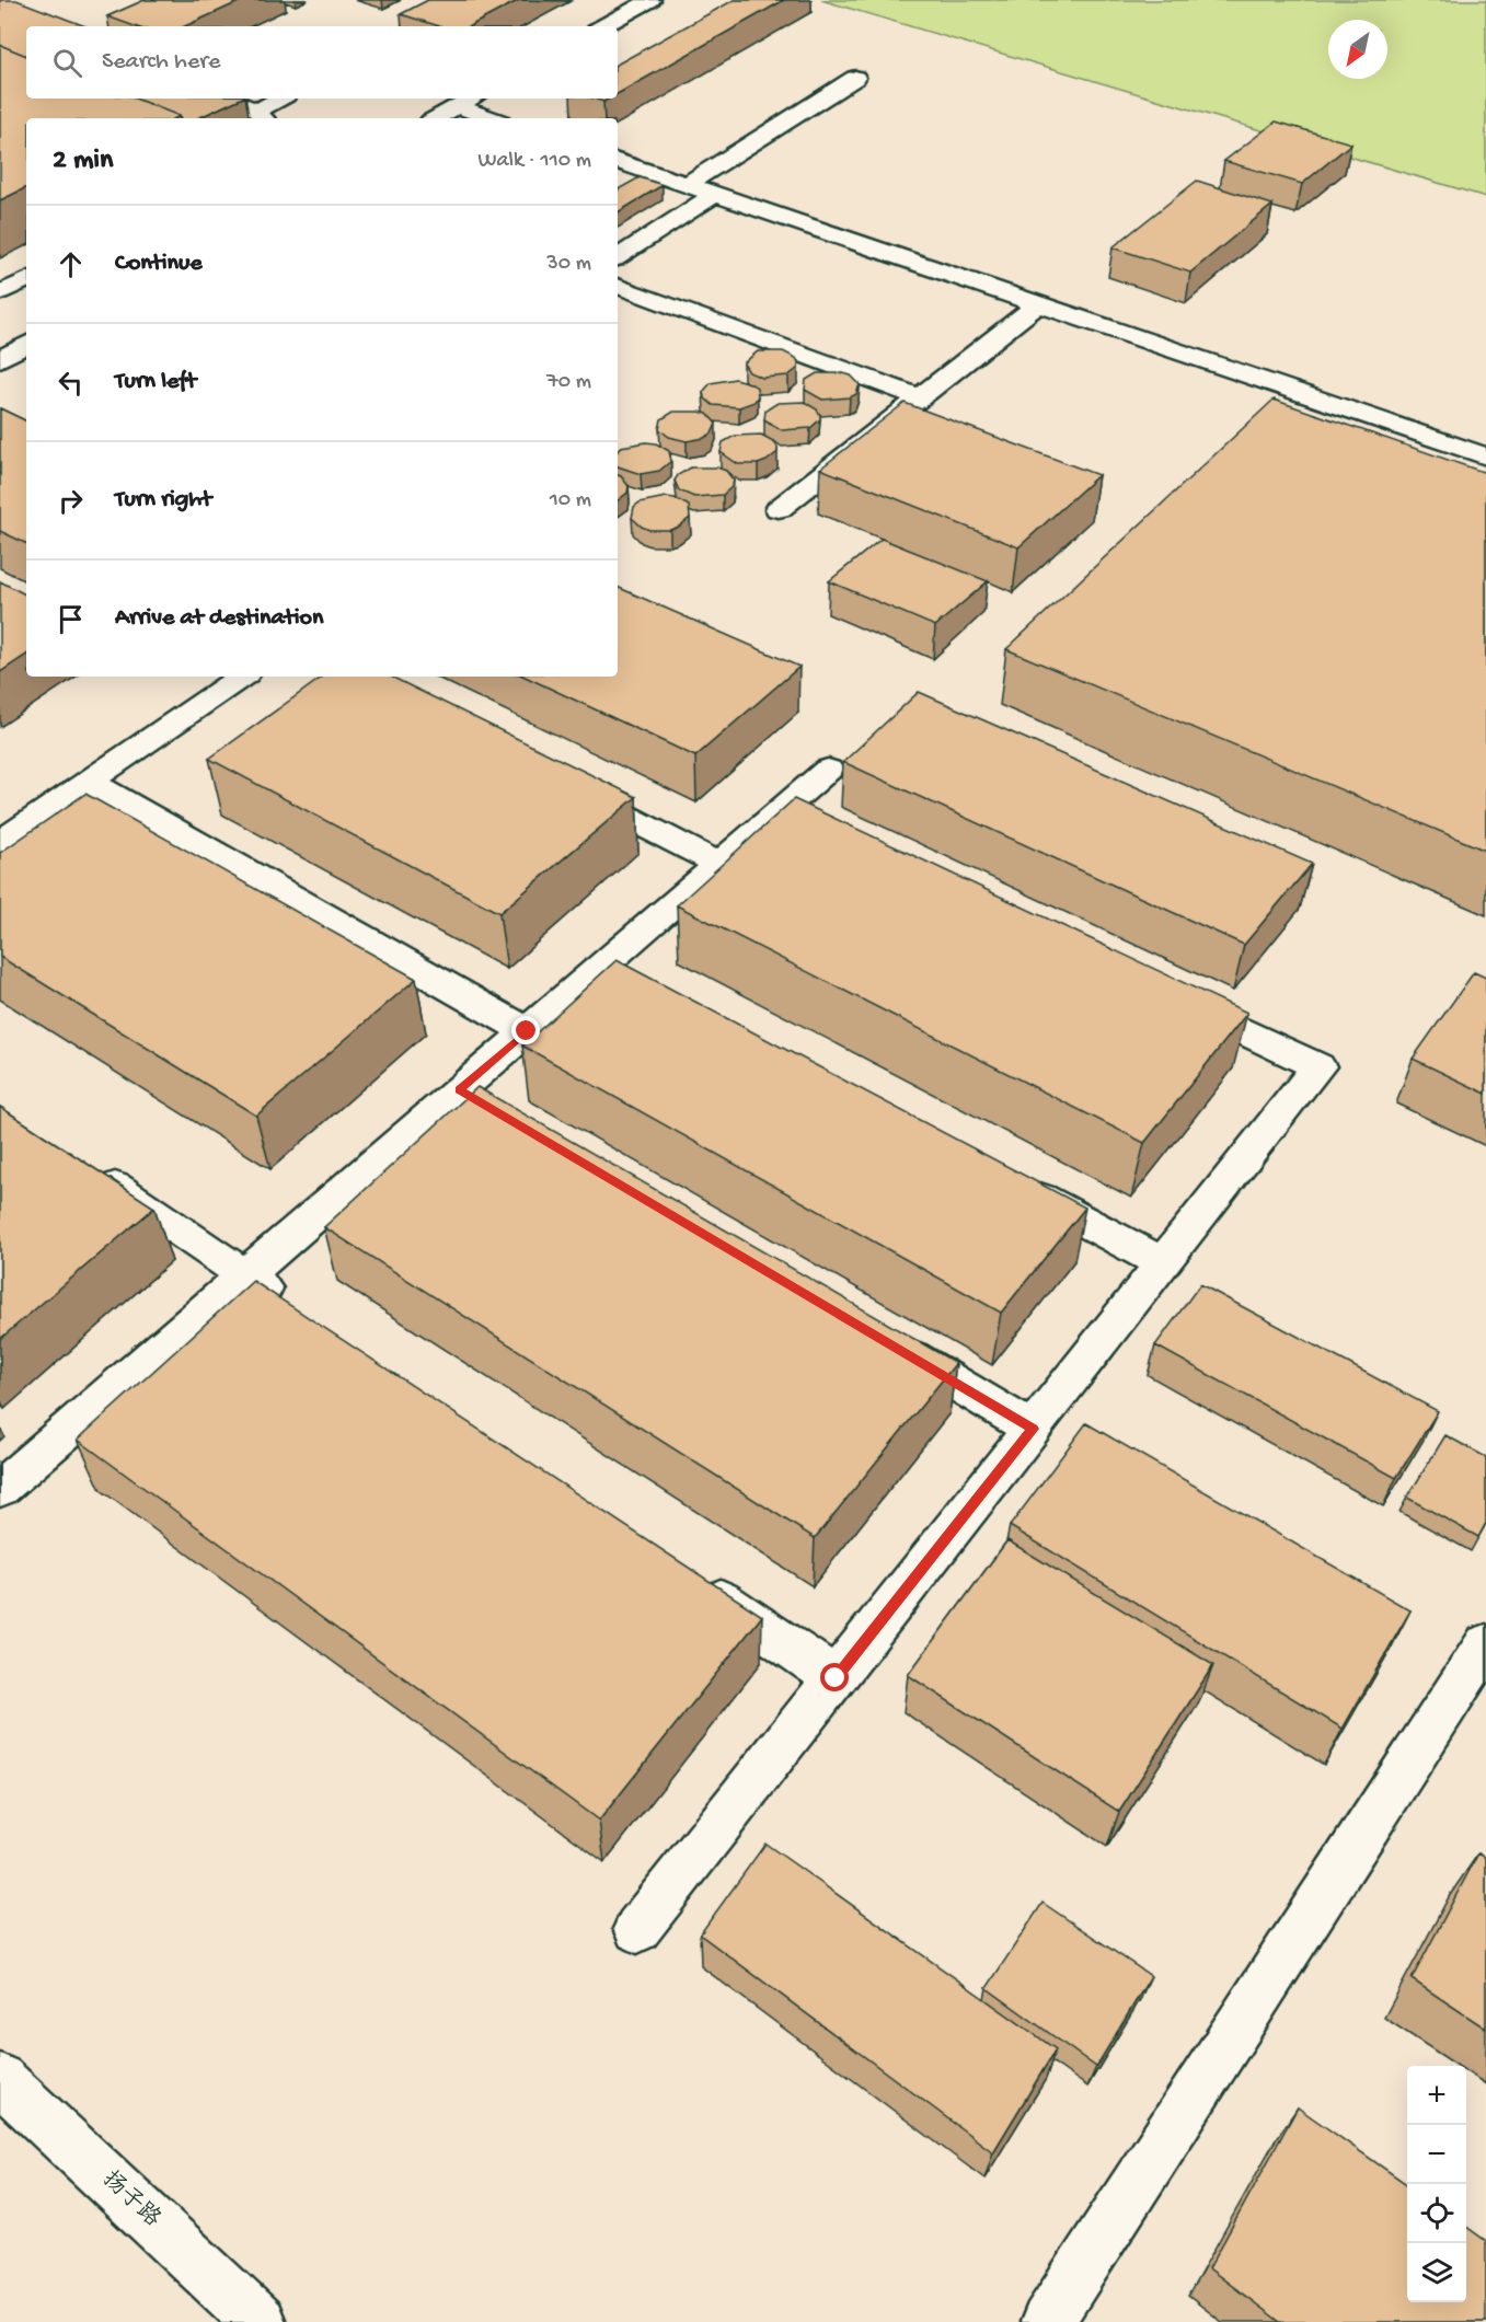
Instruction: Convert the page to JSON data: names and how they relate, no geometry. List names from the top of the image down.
{
  "streets": {
    "street": ["扬子路"]
  },
  "north": "bottom left",
  "page": {
    "search": "Search here",
    "heading": ["2 min", "Walk · 110 m"],
    "list": [
      ["Continue", "30 m"],
      ["Turn left", "70 m"],
      ["Turn right", "10 m"],
      "Arrive at destination"
    ],
    "map_buttons": ["+", "−"]
  }
}
